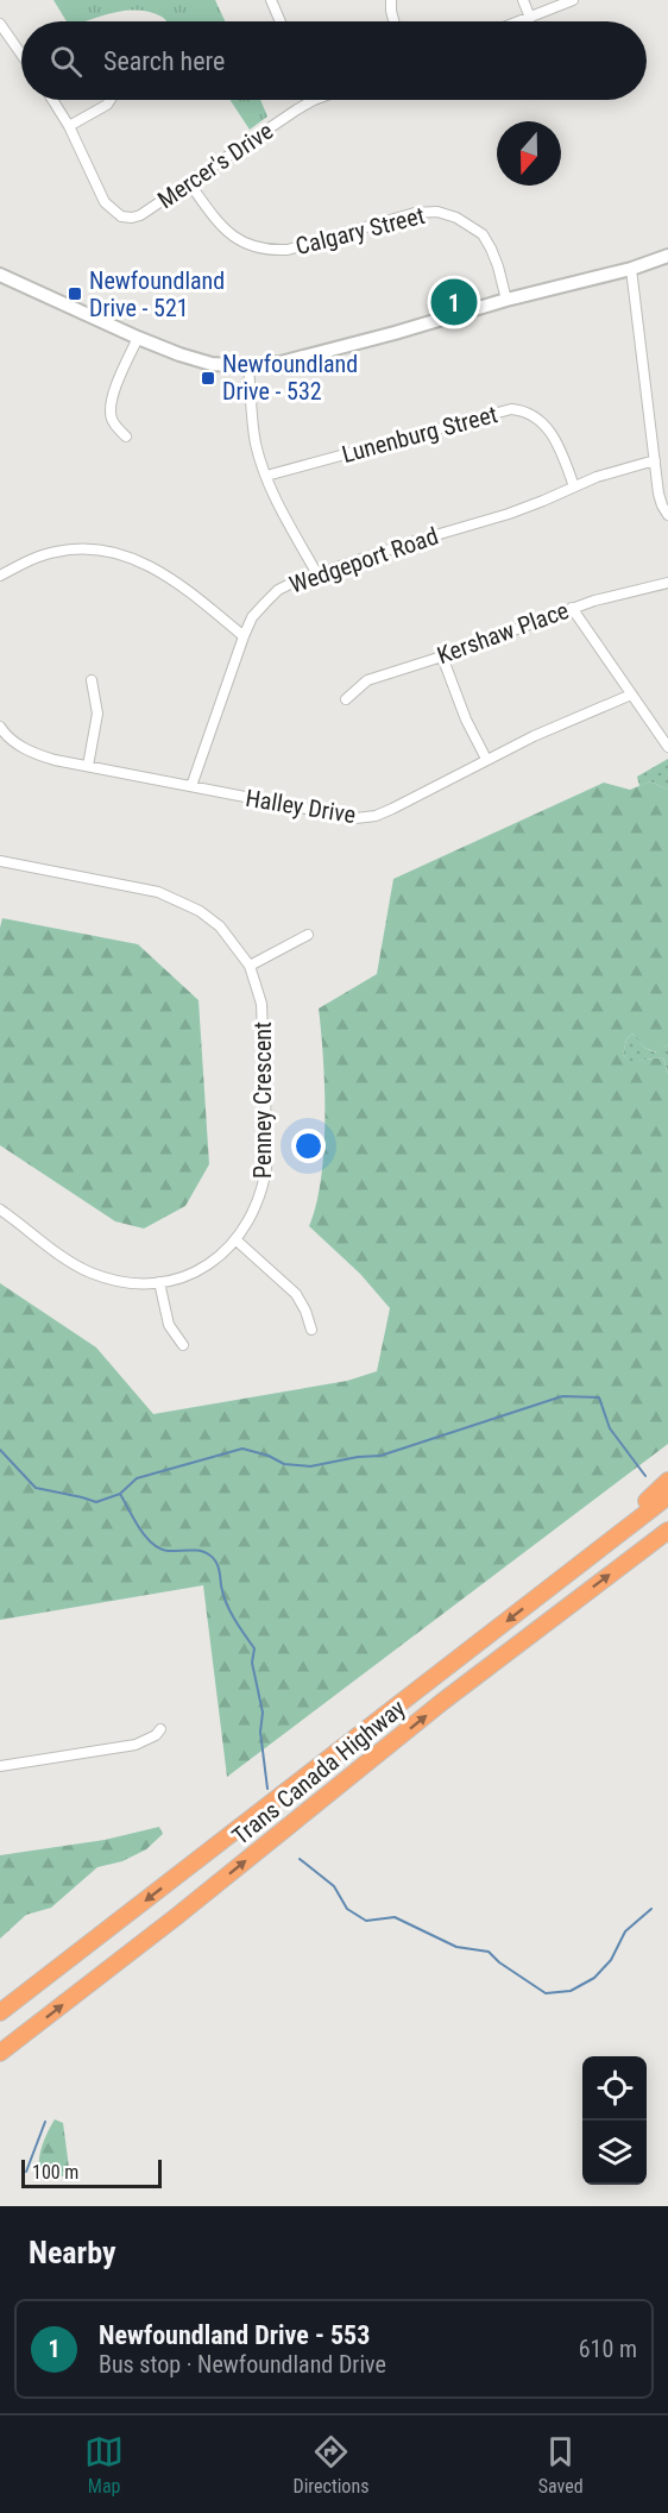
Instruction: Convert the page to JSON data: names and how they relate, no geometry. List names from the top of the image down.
{
  "streets": {
    "highway": ["Trans Canada Highway"],
    "street": [
      "Mercer's Drive",
      "Calgary Street",
      "Lunenburg Street",
      "Wedgeport Road",
      "Kershaw Place",
      "Halley Drive",
      "Penney Crescent"
    ]
  },
  "crossings": [
    ["Mercer's Drive", "Calgary Street"],
    ["Lunenburg Street", "Wedgeport Road"],
    ["Wedgeport Road", "Halley Drive"]
  ],
  "places": {
    "transit": ["Newfoundland Drive - 521", "Newfoundland Drive - 532"]
  },
  "scale_bar": "100 m",
  "north": "bottom",
  "page": {
    "search": "Search here",
    "pins": "1",
    "scale": "100 m",
    "heading": "Nearby",
    "list": [
      {
        "mark": "1",
        "name": "Newfoundland Drive - 553",
        "note": "Bus stop · Newfoundland Drive",
        "value": "610 m"
      }
    ],
    "nav": ["Map", "Directions", "Saved"]
  }
}
